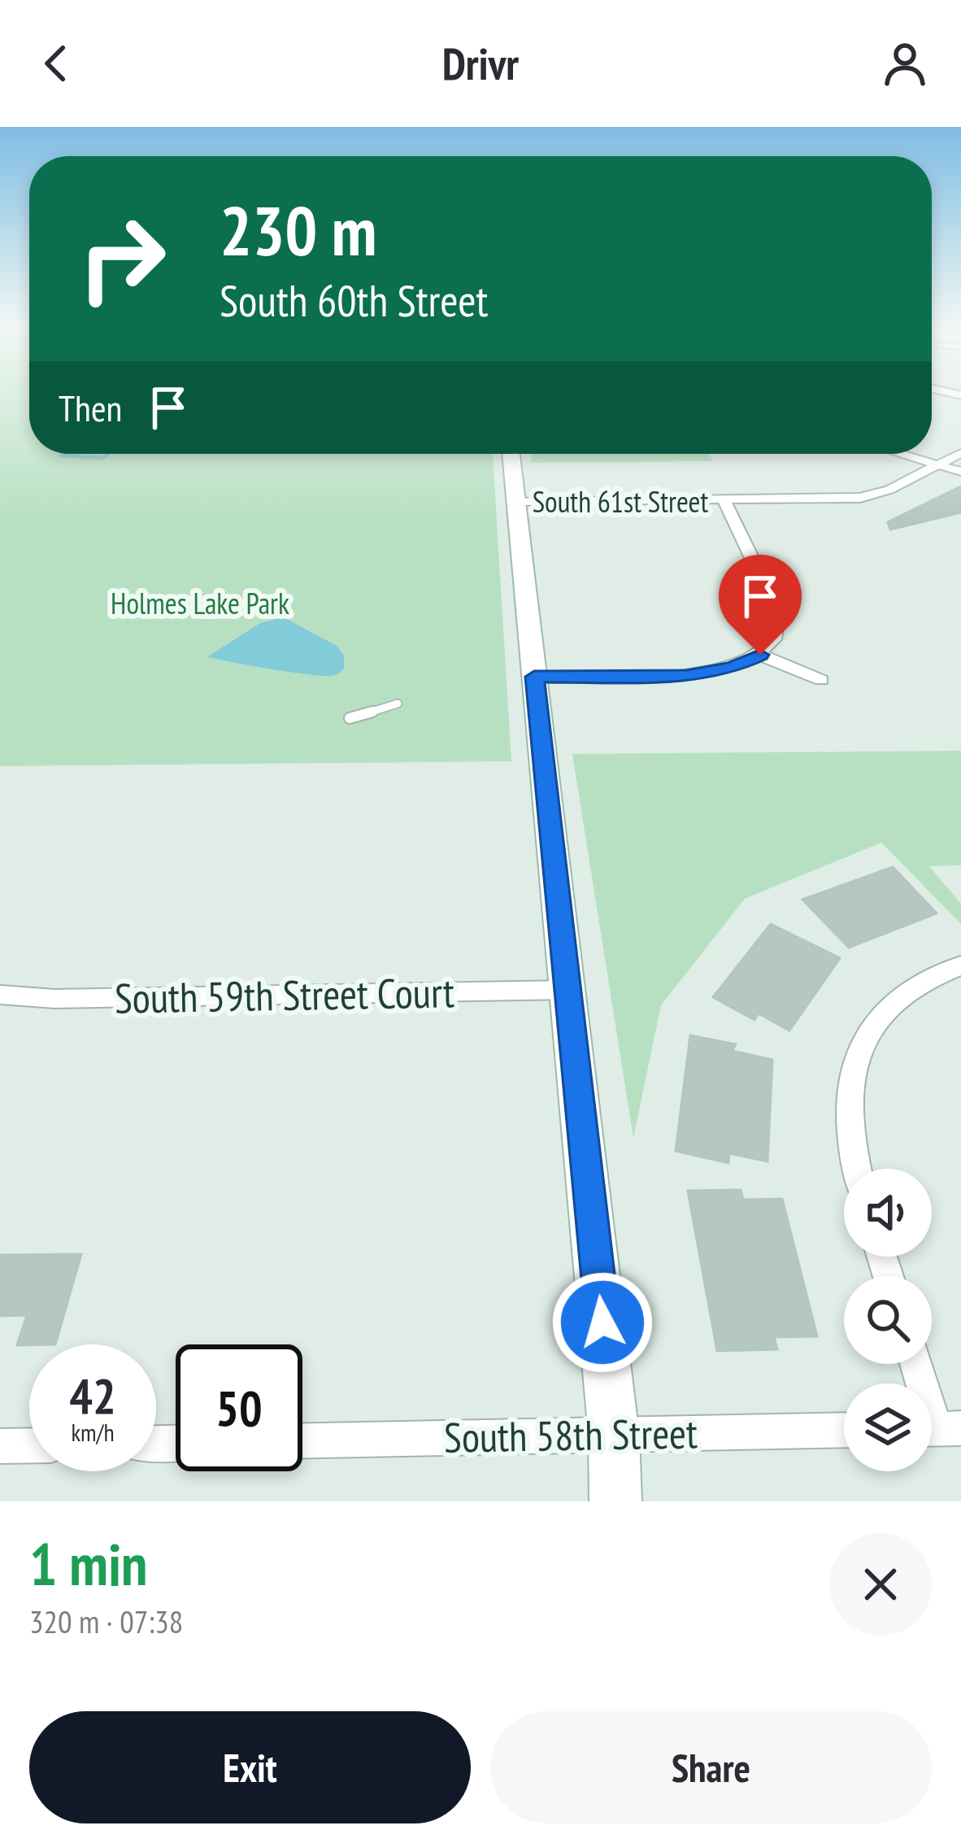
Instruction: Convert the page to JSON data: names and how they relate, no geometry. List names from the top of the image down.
{
  "streets": {
    "street": ["South 61st Street", "South 59th Street Court", "South 58th Street"]
  },
  "parks": ["Holmes Lake Park"],
  "page": {
    "header": "Drivr",
    "turn": ["230 m", "South 60th Street"],
    "then": "Then",
    "speed": "42 km/h",
    "limit": "50",
    "heading": ["1 min", "320 m · 07:38"],
    "buttons": ["Exit", "Share"]
  }
}
